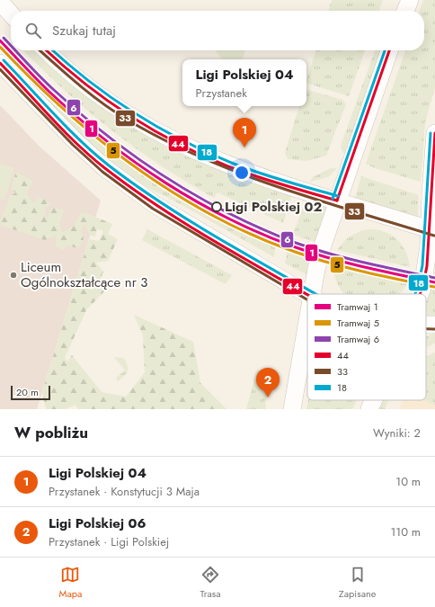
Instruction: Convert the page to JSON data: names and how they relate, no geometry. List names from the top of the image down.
{
  "places": ["Ligi Polskiej 02", "Liceum Ogólnokształcące nr 3"],
  "lines": [
    "tram line 6",
    "tram line 1",
    "tram line 5",
    "transit line 44",
    "transit line 33",
    "transit line 18"
  ],
  "legend": [
    "Tramwaj 1",
    "Tramwaj 5",
    "Tramwaj 6",
    "44",
    "33",
    "18"
  ],
  "scale_bar": "20 m",
  "page": {
    "search": "Szukaj tutaj",
    "popup": ["Ligi Polskiej 04", "Przystanek"],
    "pins": ["1", "2"],
    "scale": "20 m",
    "heading": ["W pobliżu", "Wyniki: 2"],
    "list": [
      {
        "mark": "1",
        "name": "Ligi Polskiej 04",
        "note": "Przystanek · Konstytucji 3 Maja",
        "value": "10 m"
      },
      {
        "mark": "2",
        "name": "Ligi Polskiej 06",
        "note": "Przystanek · Ligi Polskiej",
        "value": "110 m"
      }
    ],
    "nav": ["Mapa", "Trasa", "Zapisane"]
  }
}
